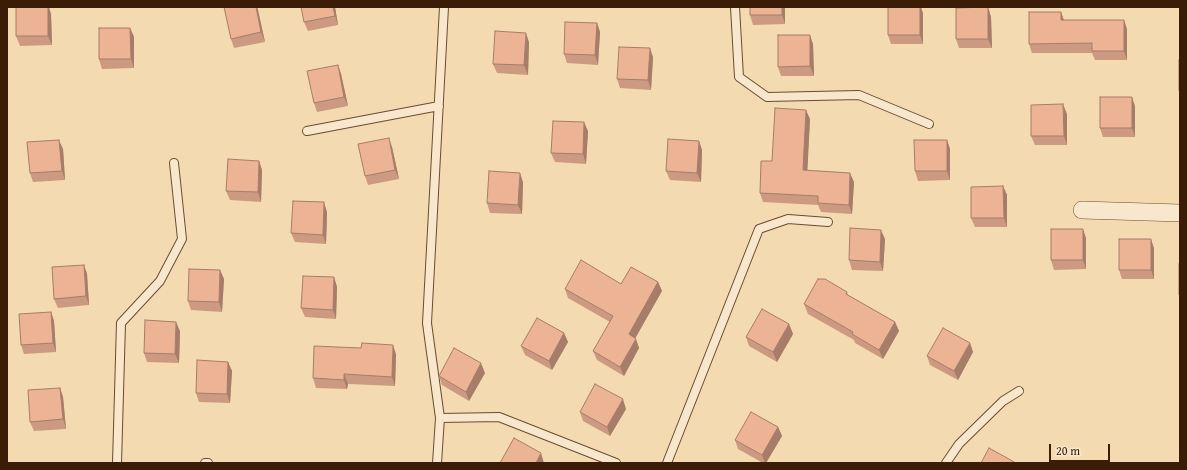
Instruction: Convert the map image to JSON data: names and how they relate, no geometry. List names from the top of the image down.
{
  "scale_bar": "20 m"
}
